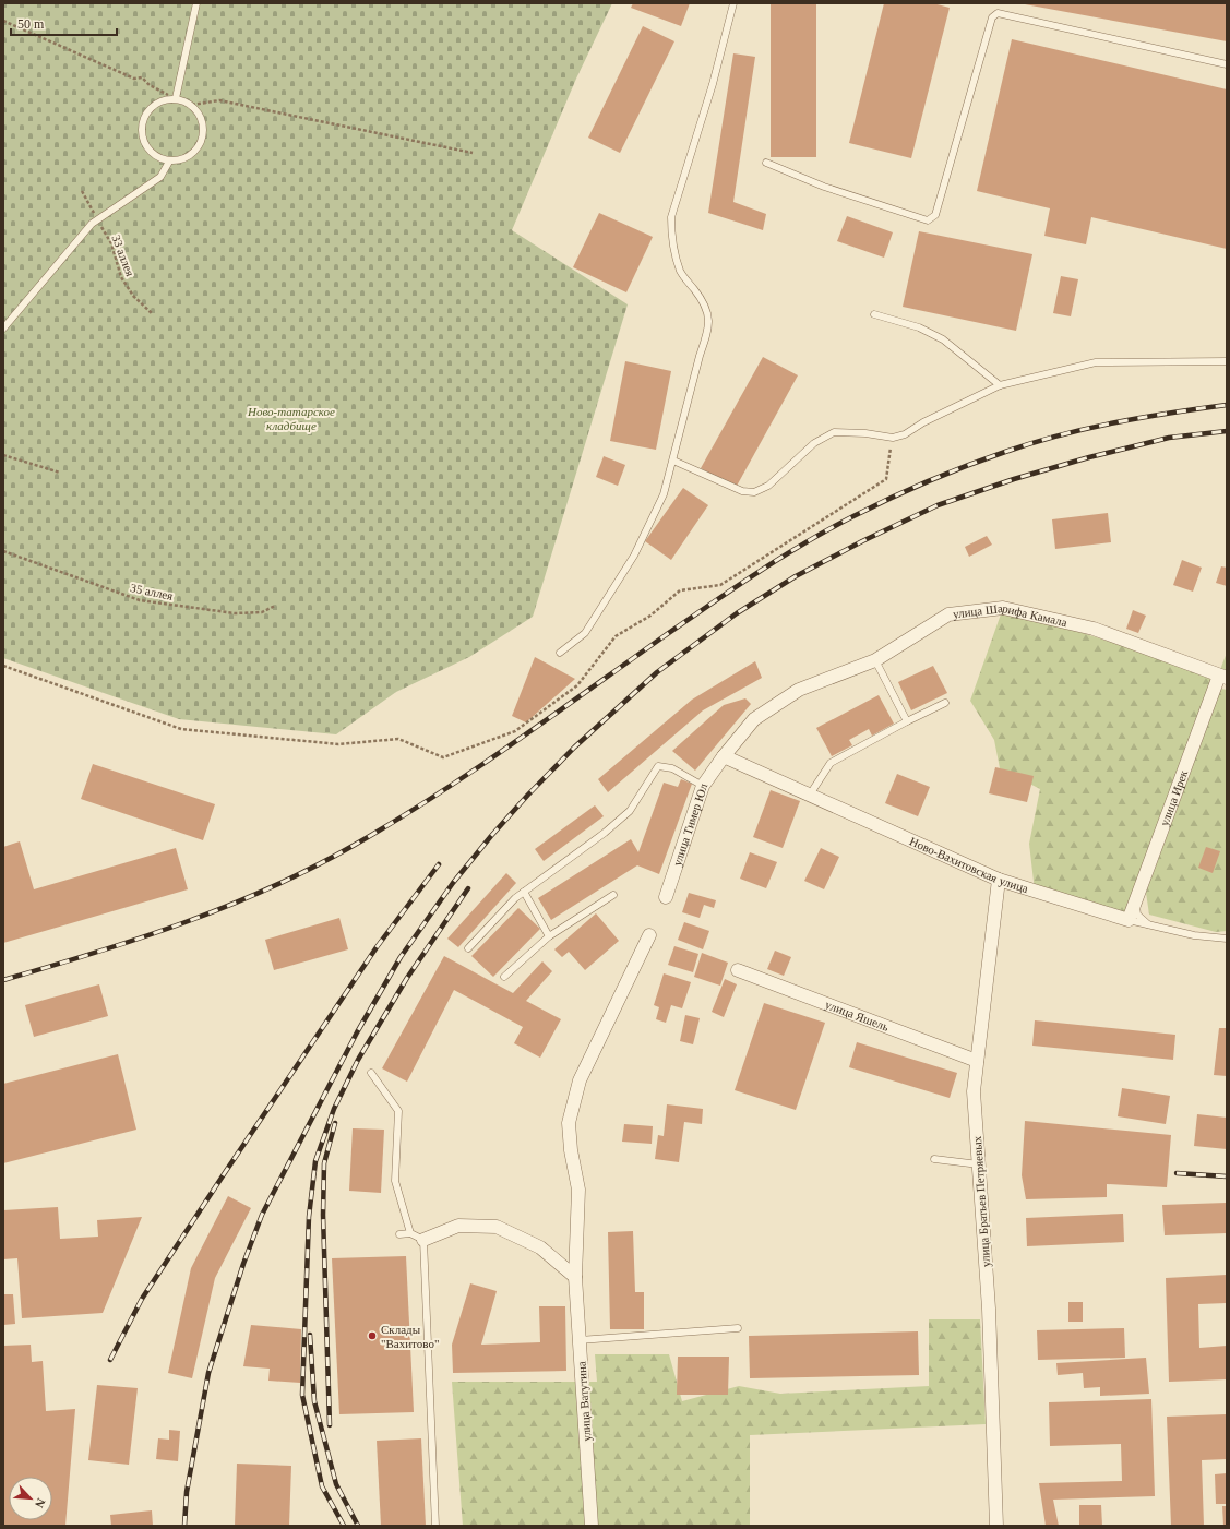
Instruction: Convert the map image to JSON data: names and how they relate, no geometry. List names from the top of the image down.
{
  "streets": {
    "street": [
      "улица Шарифа Камала",
      "улица Ирек",
      "улица Тимер Юл",
      "Ново-Вахитовская улица",
      "улица Яшель",
      "улица Братьев Петряевых",
      "улица Ватутина"
    ],
    "path": ["33 аллея", "35 аллея"]
  },
  "crossings": [
    ["улица Шарифа Камала", "улица Ирек"],
    ["улица Шарифа Камала", "улица Тимер Юл"],
    ["улица Шарифа Камала", "Ново-Вахитовская улица"],
    ["улица Ирек", "Ново-Вахитовская улица"],
    ["улица Тимер Юл", "Ново-Вахитовская улица"],
    ["Ново-Вахитовская улица", "улица Братьев Петряевых"],
    ["улица Яшель", "улица Братьев Петряевых"]
  ],
  "parks": ["Ново-татарское кладбище"],
  "places": ["Склады \"Вахитово\""],
  "scale_bar": "50 m",
  "north": "bottom right"
}
